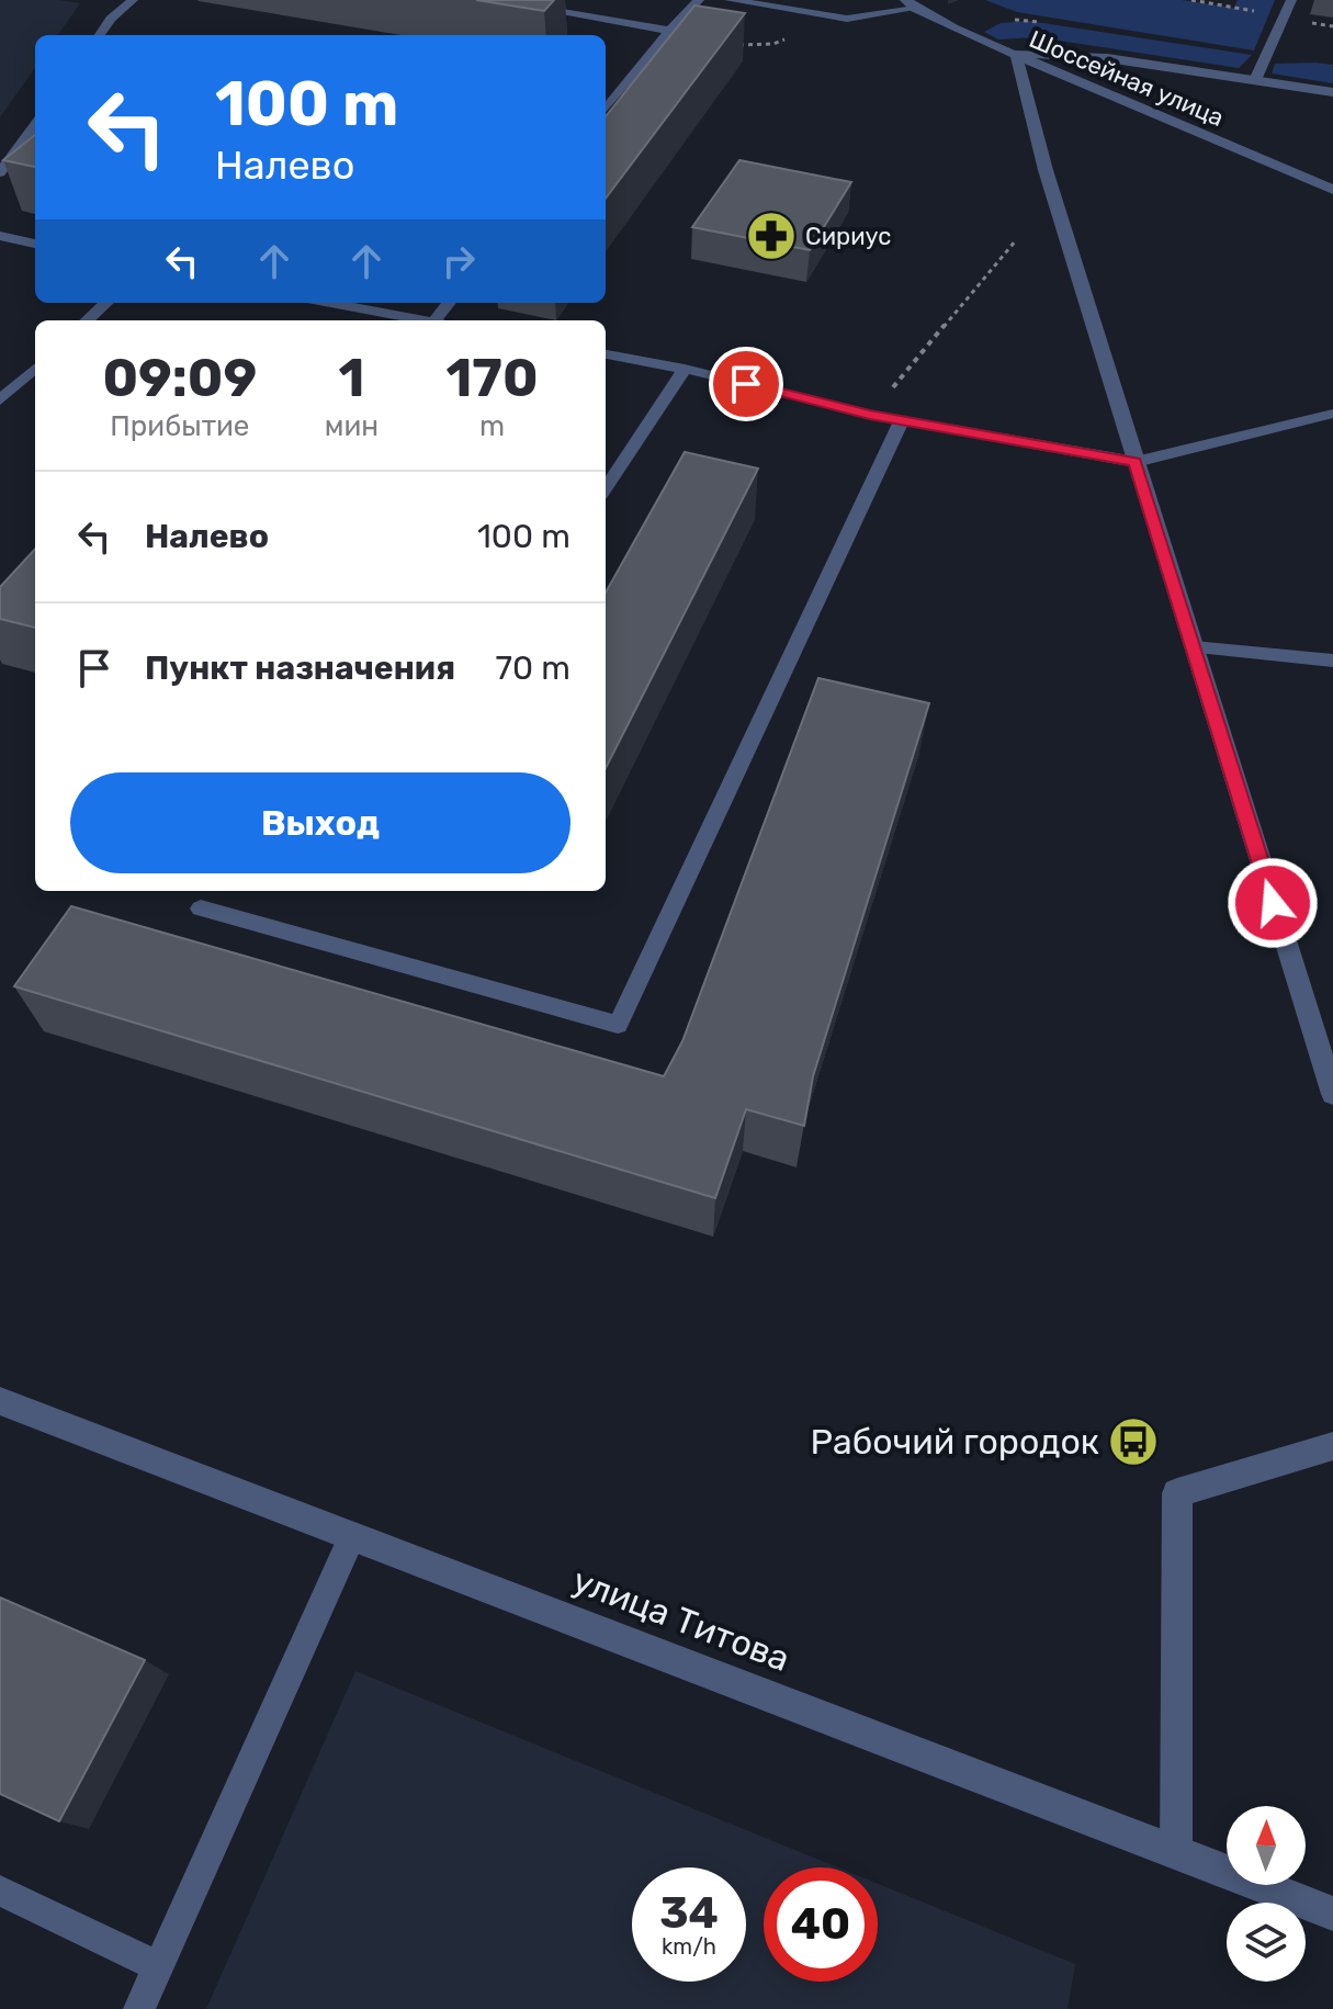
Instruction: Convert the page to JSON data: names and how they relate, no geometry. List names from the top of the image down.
{
  "streets": {
    "street": ["Шоссейная улица", "улица Титова"]
  },
  "places": {
    "pharmacy": ["Сириус"],
    "bus stop": ["Рабочий городок"]
  },
  "north": "top",
  "page": {
    "turn": ["100 m", "Налево"],
    "eta": [
      "09:09",
      "Прибытие",
      "1",
      "мин",
      "170",
      "m"
    ],
    "list": [
      {
        "name": "Налево",
        "value": "100 m"
      },
      {
        "name": "Пункт назначения",
        "value": "70 m"
      }
    ],
    "buttons": "Выход",
    "speed": "34 km/h",
    "limit": "40"
  }
}
